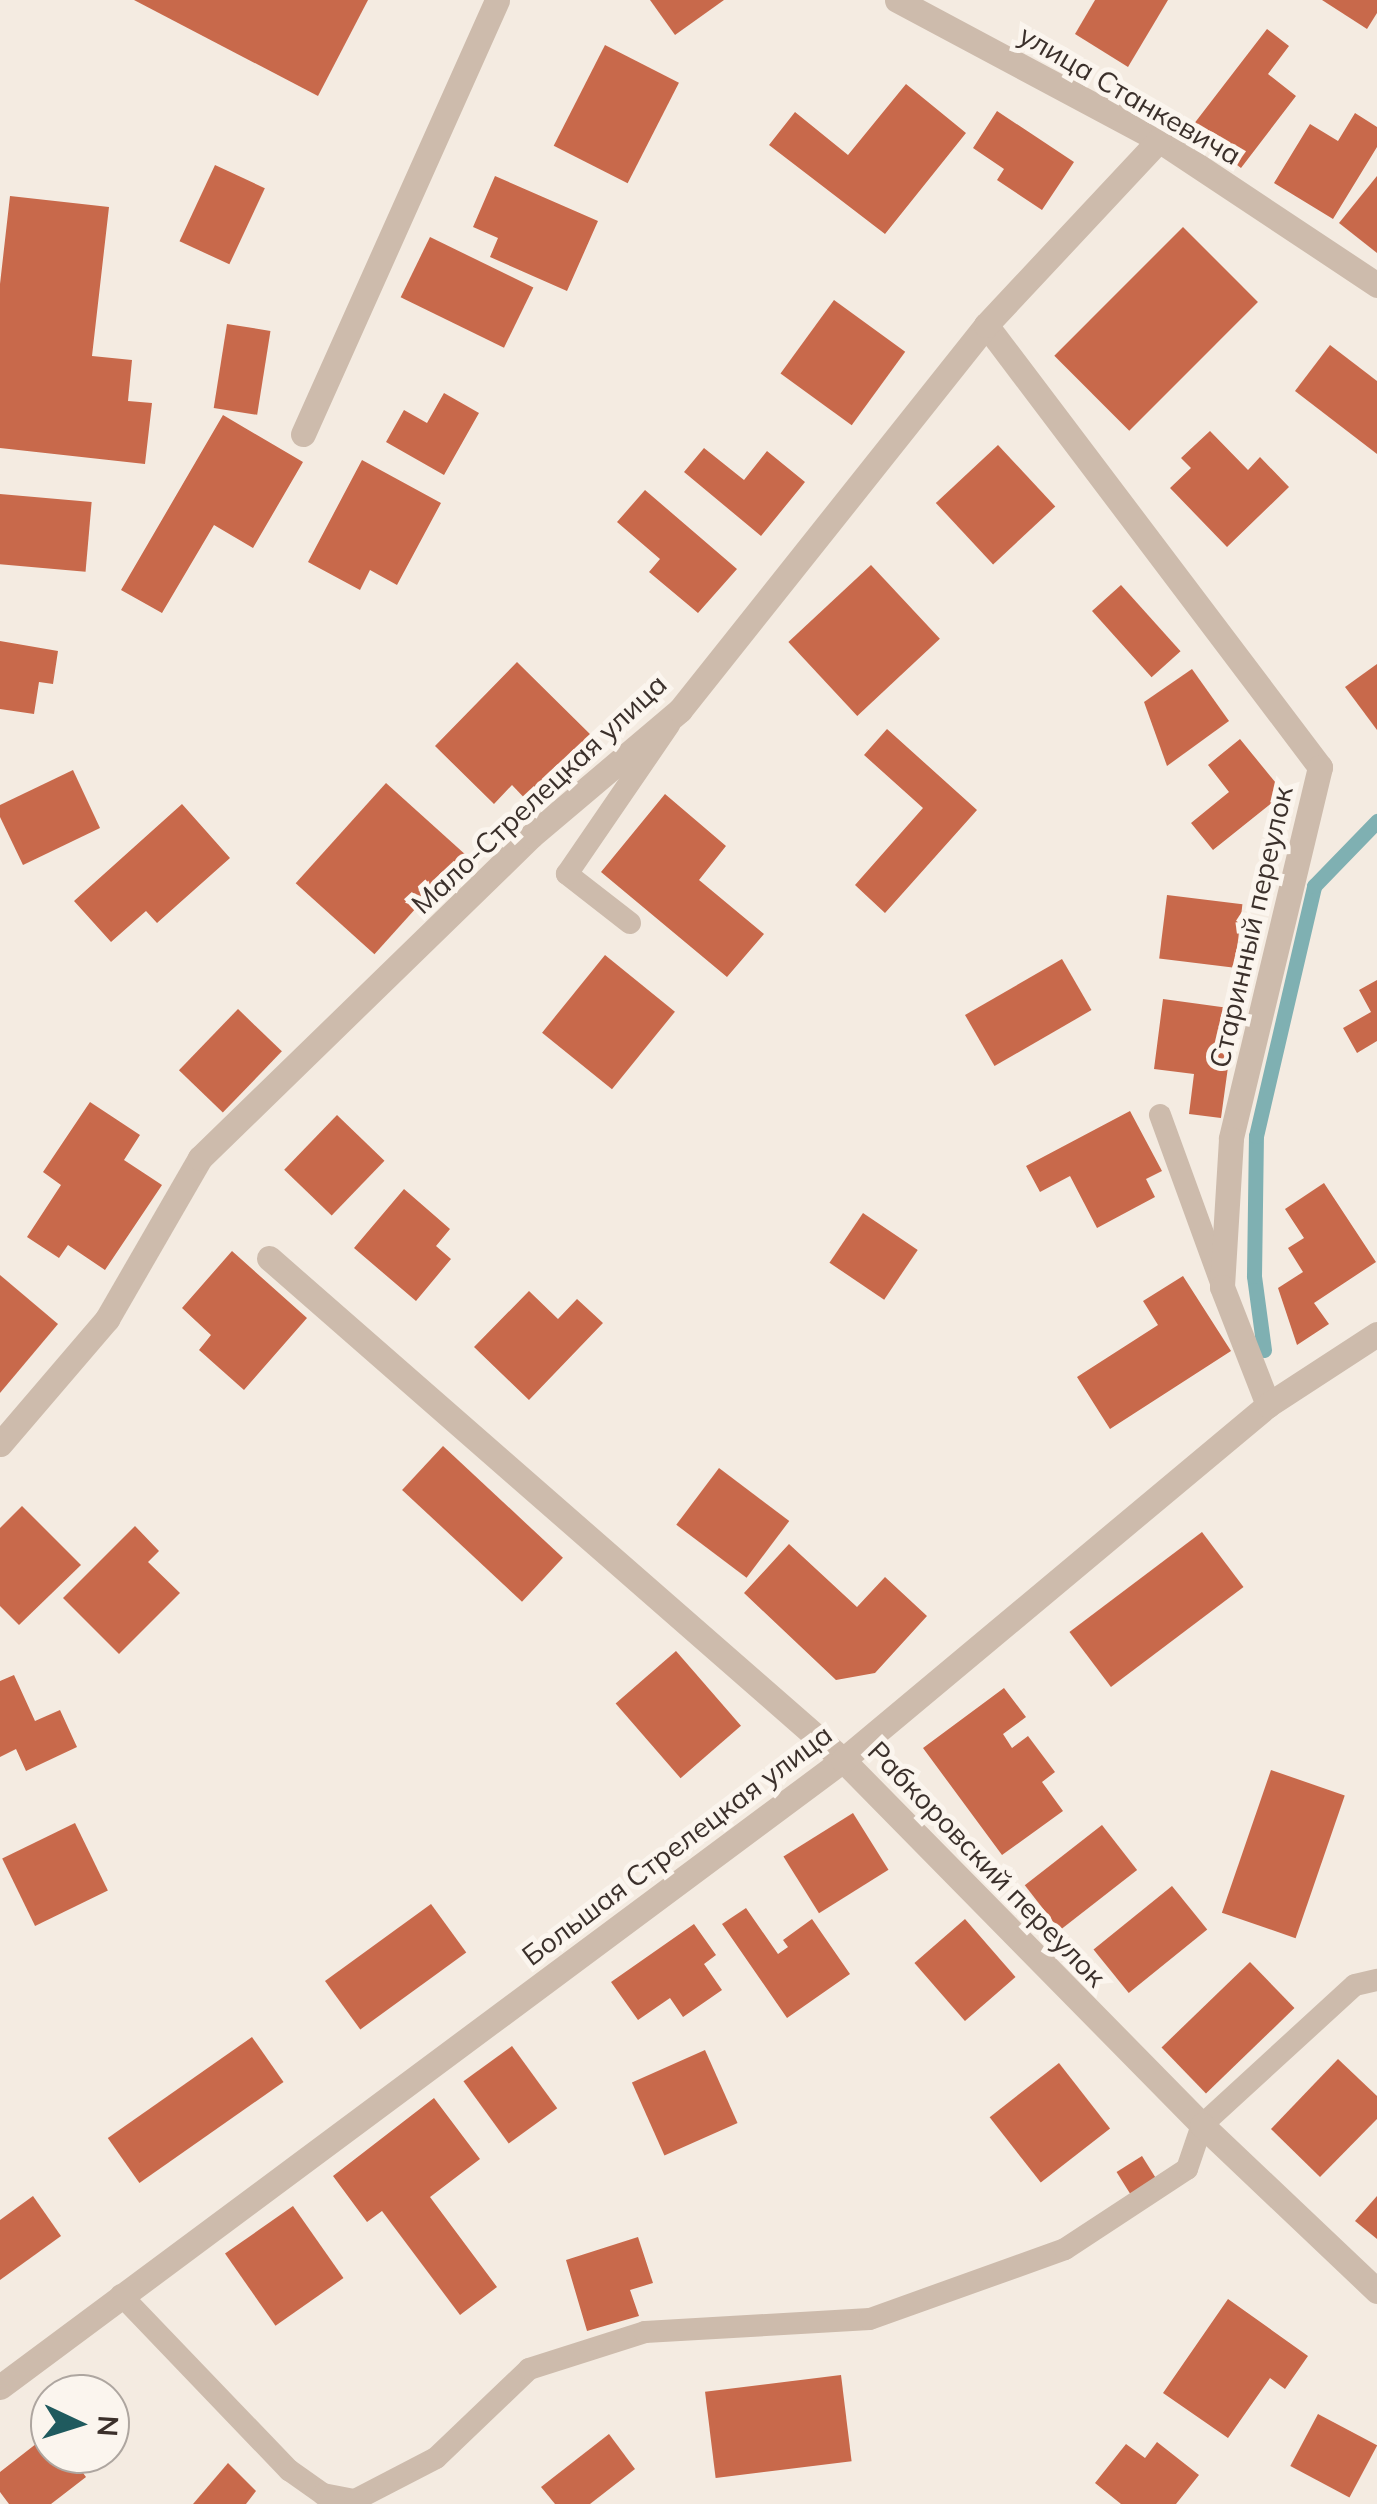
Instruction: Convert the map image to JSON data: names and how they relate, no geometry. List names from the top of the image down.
{
  "streets": {
    "street": [
      "улица Станкевича",
      "Мало-Стрелецкая улица",
      "Старинный переулок",
      "Большая Стрелецкая улица",
      "Рабкоровский переулок"
    ]
  },
  "crossings": [
    ["улица Станкевича", "Мало-Стрелецкая улица"],
    ["Мало-Стрелецкая улица", "Старинный переулок"],
    ["Старинный переулок", "Большая Стрелецкая улица"],
    ["Большая Стрелецкая улица", "Рабкоровский переулок"]
  ],
  "north": "right"
}
